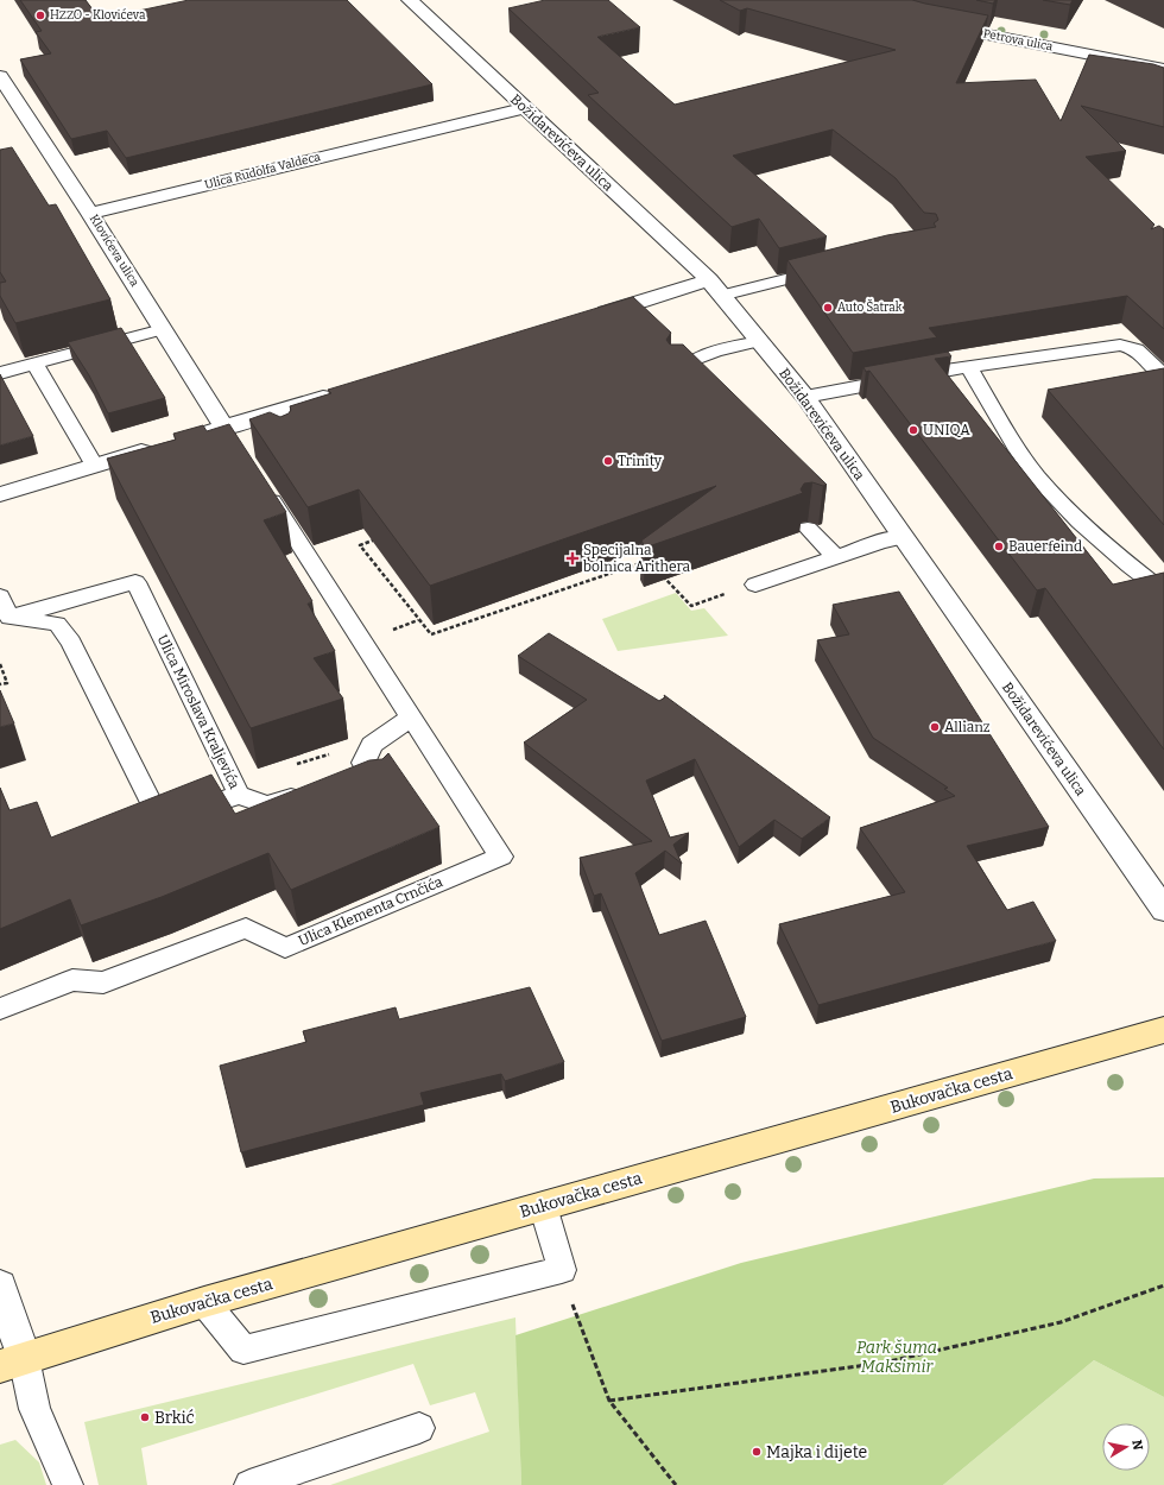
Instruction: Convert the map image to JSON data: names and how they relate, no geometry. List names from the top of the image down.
{
  "streets": {
    "main road": ["Bukovačka cesta"],
    "street": [
      "Petrova ulica",
      "Božidarevićeva ulica",
      "Ulica Rudolfa Valdeca",
      "Klovićeva ulica"
    ],
    "lane": ["Ulica Miroslava Kraljevića", "Ulica Klementa Crnčića"]
  },
  "crossings": [
    ["Božidarevićeva ulica", "Ulica Rudolfa Valdeca"],
    ["Ulica Rudolfa Valdeca", "Klovićeva ulica"]
  ],
  "parks": ["Park šuma Maksimir"],
  "places": {
    "other": [
      "HZZO - Klovićeva",
      "Auto Šatrak",
      "UNIQA",
      "Trinity",
      "Bauerfeind",
      "Allianz",
      "Brkić",
      "Majka i dijete"
    ],
    "health": ["Specijalna bolnica Arithera"]
  },
  "north": "right"
}
